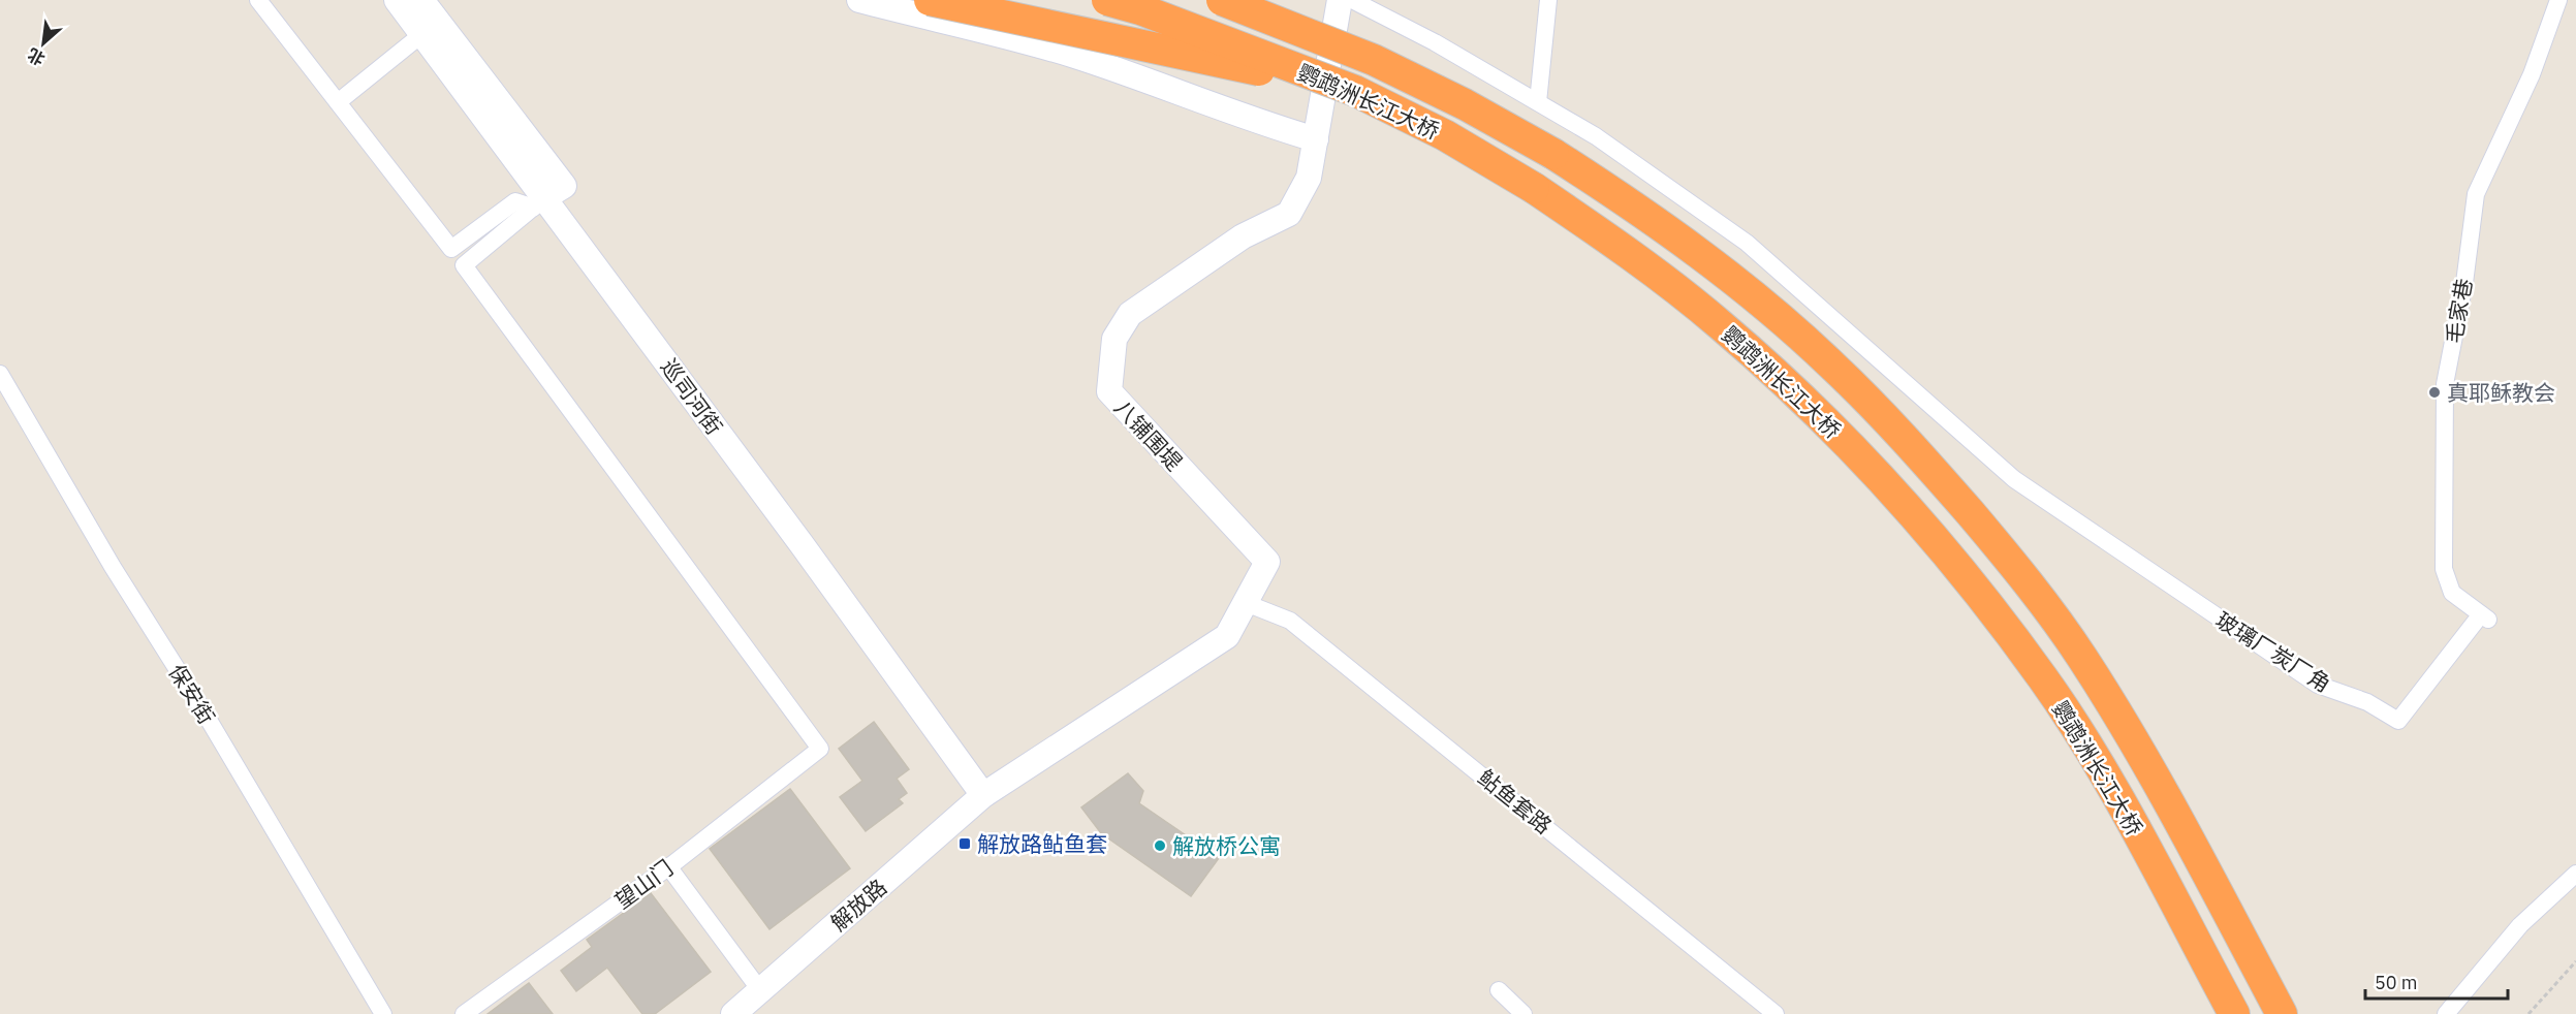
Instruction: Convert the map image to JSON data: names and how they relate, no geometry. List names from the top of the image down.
{
  "streets": {
    "highway": ["鹦鹉洲长江大桥"],
    "street": [
      "毛家巷",
      "巡司河街",
      "八铺围堤",
      "玻璃厂炭厂角",
      "保安街",
      "鲇鱼套路",
      "望山门",
      "解放路"
    ]
  },
  "crossings": [
    ["毛家巷", "玻璃厂炭厂角"],
    ["巡司河街", "八铺围堤"],
    ["巡司河街", "望山门"],
    ["巡司河街", "解放路"],
    ["八铺围堤", "鲇鱼套路"],
    ["八铺围堤", "解放路"]
  ],
  "places": {
    "other": ["真耶稣教会", "解放桥公寓"],
    "transit": ["解放路鲇鱼套"]
  },
  "scale_bar": "50 m",
  "north": "bottom left"
}
